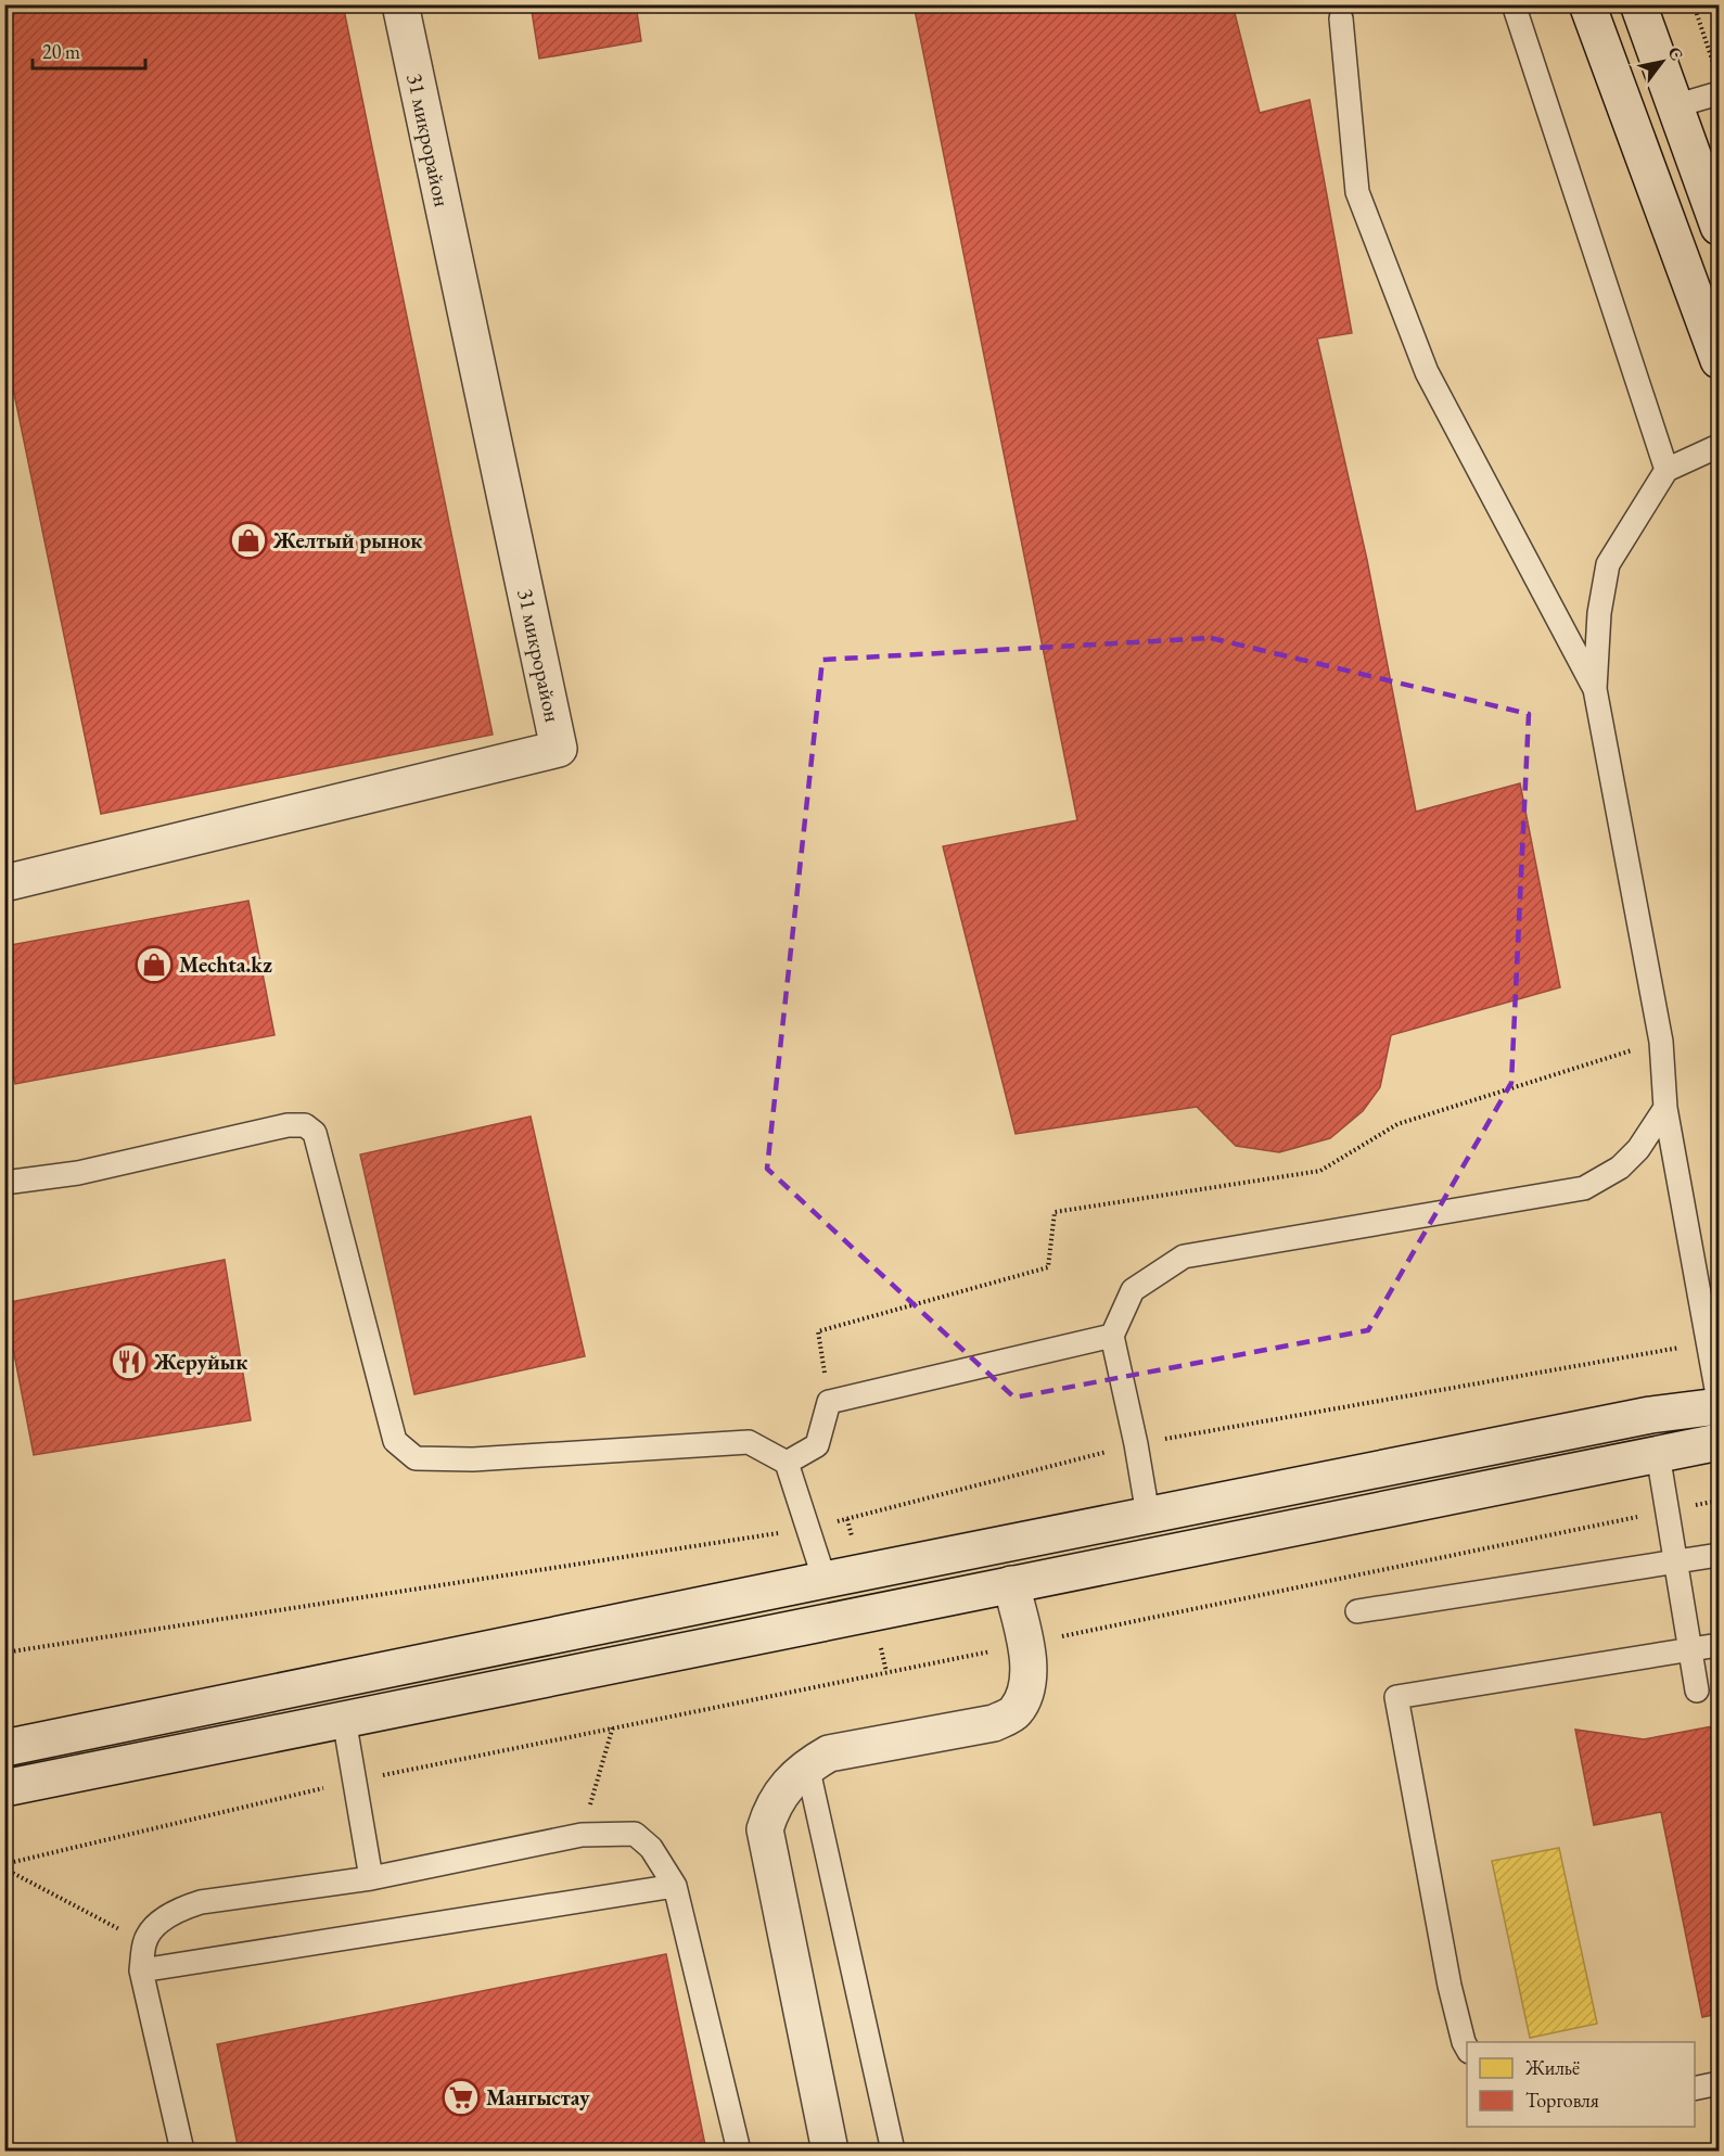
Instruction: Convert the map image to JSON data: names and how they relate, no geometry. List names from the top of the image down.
{
  "streets": {
    "main road": ["31 микрорайон"]
  },
  "places": {
    "shop": ["Желтый рынок", "Mechta.kz"],
    "restaurant": ["Жеруйык"],
    "supermarket": ["Мангыстау"]
  },
  "legend": ["Жильё", "Торговля"],
  "scale_bar": "20 m",
  "north": "top right"
}
